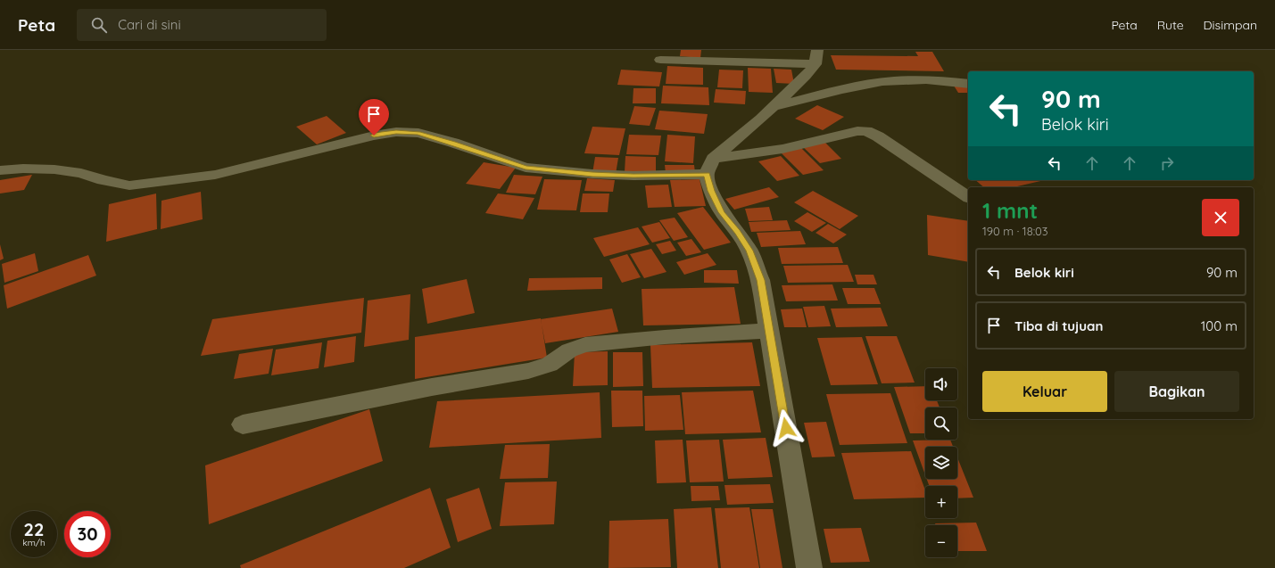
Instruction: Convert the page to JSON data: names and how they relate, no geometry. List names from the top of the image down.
{
  "page": {
    "header": "Peta",
    "search": "Cari di sini",
    "nav": ["Peta", "Rute", "Disimpan"],
    "turn": ["90 m", "Belok kiri"],
    "heading": ["1 mnt", "190 m · 18:03"],
    "list": [
      {
        "name": "Belok kiri",
        "value": "90 m"
      },
      {
        "name": "Tiba di tujuan",
        "value": "100 m"
      }
    ],
    "buttons": ["Keluar", "Bagikan"],
    "map_buttons": ["+", "−"],
    "speed": "22 km/h",
    "limit": "30"
  }
}
